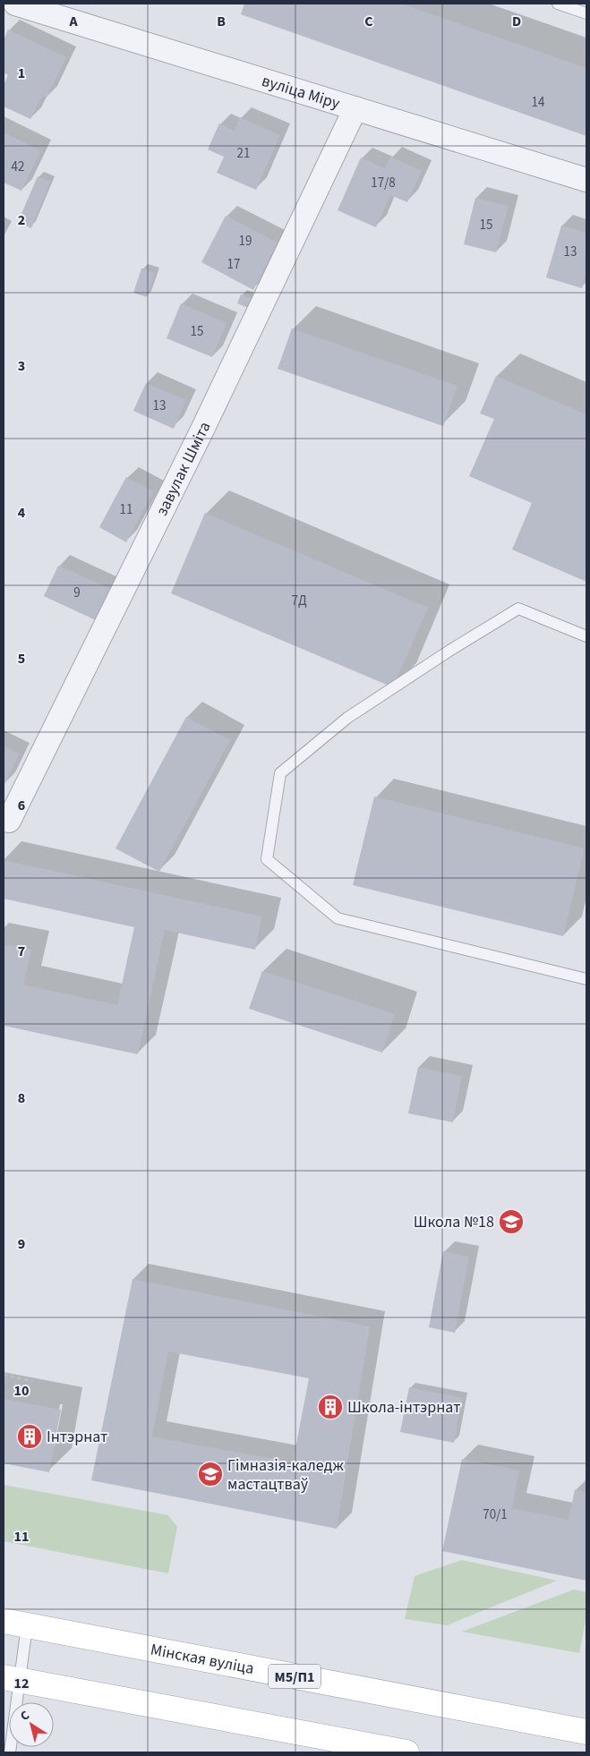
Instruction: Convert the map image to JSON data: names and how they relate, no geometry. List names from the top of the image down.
{
  "streets": {
    "main road": ["Мінская вуліца", "М5/П1"],
    "street": ["вуліца Міру", "завулак Шміта"]
  },
  "crossings": [
    ["вуліца Міру", "завулак Шміта"]
  ],
  "places": {
    "school or university": ["Школа №18", "Гімназія-каледж мастацтваў"],
    "building": ["Школа-інтэрнат", "Інтэрнат"]
  },
  "house_numbers": [
    "14",
    "21",
    "42",
    "17/8",
    "15",
    "19",
    "13",
    "17",
    "15",
    "13",
    "11",
    "9",
    "7Д",
    "70/1"
  ],
  "north": "top left",
  "grid": {
    "columns": [
      "A",
      "B",
      "C",
      "D"
    ],
    "rows": [
      "1",
      "2",
      "3",
      "4",
      "5",
      "6",
      "7",
      "8",
      "9",
      "10",
      "11",
      "12"
    ]
  }
}
